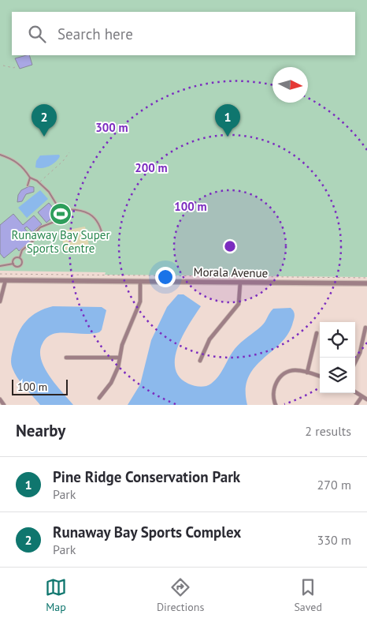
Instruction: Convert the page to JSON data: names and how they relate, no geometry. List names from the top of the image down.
{
  "streets": {
    "street": ["Morala Avenue"]
  },
  "places": {
    "sports": ["Runaway Bay Super Sports Centre"]
  },
  "scale_bar": "100 m",
  "north": "right",
  "page": {
    "search": "Search here",
    "pins": ["1", "2"],
    "scale": "100 m",
    "heading": ["Nearby", "2 results"],
    "list": [
      {
        "mark": "1",
        "name": "Pine Ridge Conservation Park",
        "note": "Park",
        "value": "270 m"
      },
      {
        "mark": "2",
        "name": "Runaway Bay Sports Complex",
        "note": "Park",
        "value": "330 m"
      }
    ],
    "nav": ["Map", "Directions", "Saved"]
  },
  "rings": ["300 m", "200 m", "100 m"]
}
